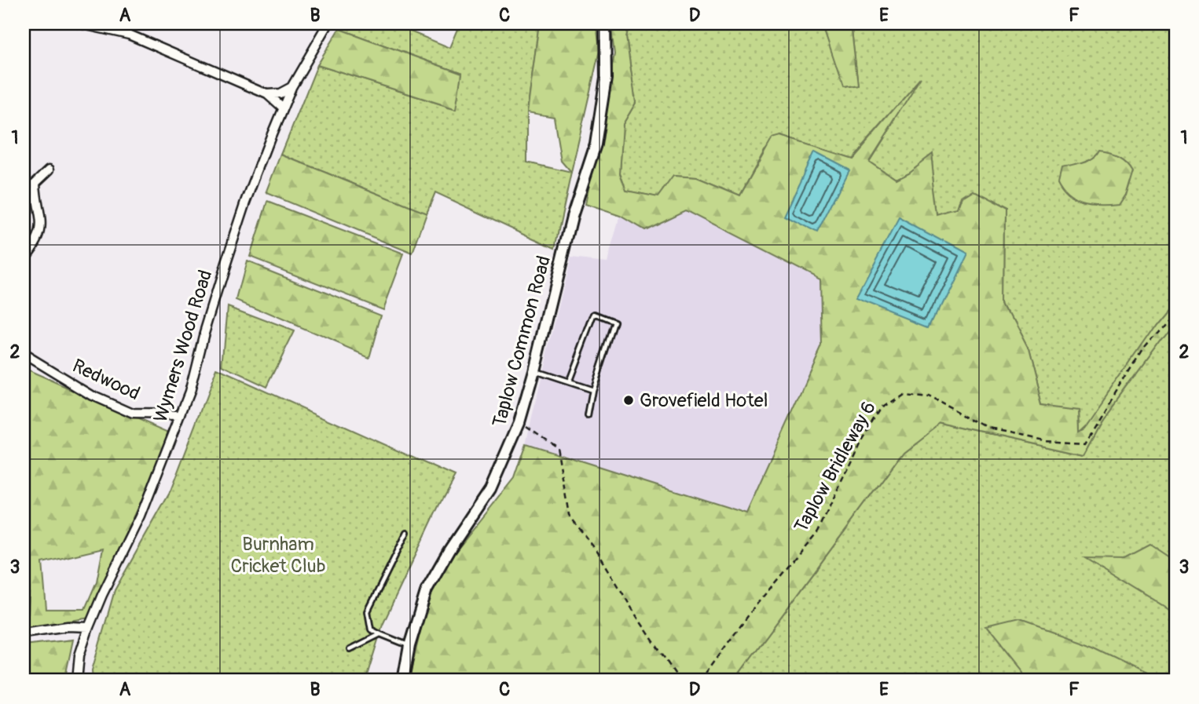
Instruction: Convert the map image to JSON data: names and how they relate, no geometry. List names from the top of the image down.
{
  "streets": {
    "street": ["Taplow Common Road", "Wymers Wood Road", "Redwood"],
    "path": ["Taplow Bridleway 6"]
  },
  "crossings": [
    ["Wymers Wood Road", "Redwood"]
  ],
  "parks": ["Burnham Cricket Club"],
  "places": ["Grovefield Hotel"],
  "grid": {
    "columns": [
      "A",
      "B",
      "C",
      "D",
      "E",
      "F"
    ],
    "rows": ["1", "2", "3"]
  }
}
